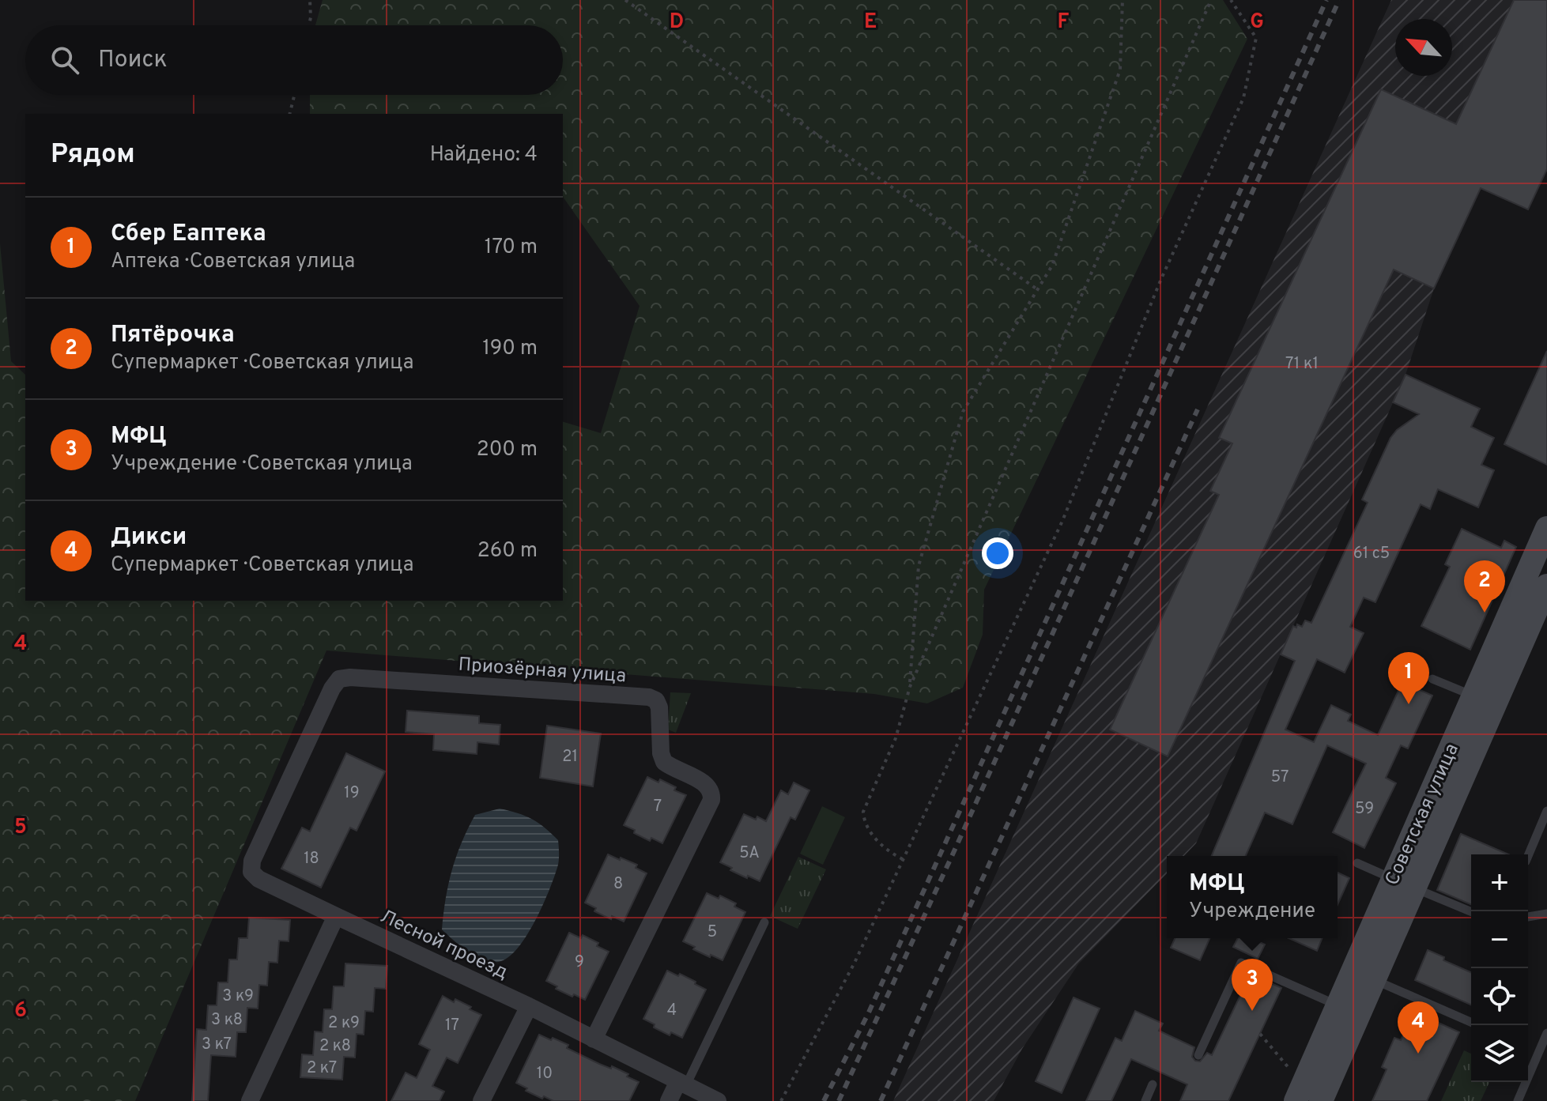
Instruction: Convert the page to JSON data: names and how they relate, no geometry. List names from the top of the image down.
{
  "streets": {
    "main road": ["Советская улица"],
    "street": ["Приозёрная улица", "Лесной проезд"]
  },
  "crossings": [
    ["Приозёрная улица", "Лесной проезд"]
  ],
  "house_numbers": [
    "71 к1",
    "61 с5",
    "21",
    "57",
    "19",
    "7",
    "59",
    "5А",
    "18",
    "8",
    "5",
    "9",
    "3 к9",
    "4",
    "3 к8",
    "2 к9",
    "17",
    "3 к7",
    "2 к8",
    "2 к7",
    "10"
  ],
  "north": "top left",
  "page": {
    "search": "Поиск",
    "heading": ["Рядом", "Найдено: 4"],
    "list": [
      {
        "mark": "1",
        "name": "Сбер Еаптека",
        "note": "Аптека · Советская улица",
        "value": "170 m"
      },
      {
        "mark": "2",
        "name": "Пятёрочка",
        "note": "Супермаркет · Советская улица",
        "value": "190 m"
      },
      {
        "mark": "3",
        "name": "МФЦ",
        "note": "Учреждение · Советская улица",
        "value": "200 m"
      },
      {
        "mark": "4",
        "name": "Дикси",
        "note": "Супермаркет · Советская улица",
        "value": "260 m"
      }
    ],
    "pins": [
      "2",
      "1",
      "3",
      "4"
    ],
    "map_buttons": ["+", "−"],
    "popup": ["МФЦ", "Учреждение"]
  },
  "grid": {
    "columns": [
      "D",
      "E",
      "F",
      "G"
    ],
    "rows": ["4", "5", "6"]
  }
}
